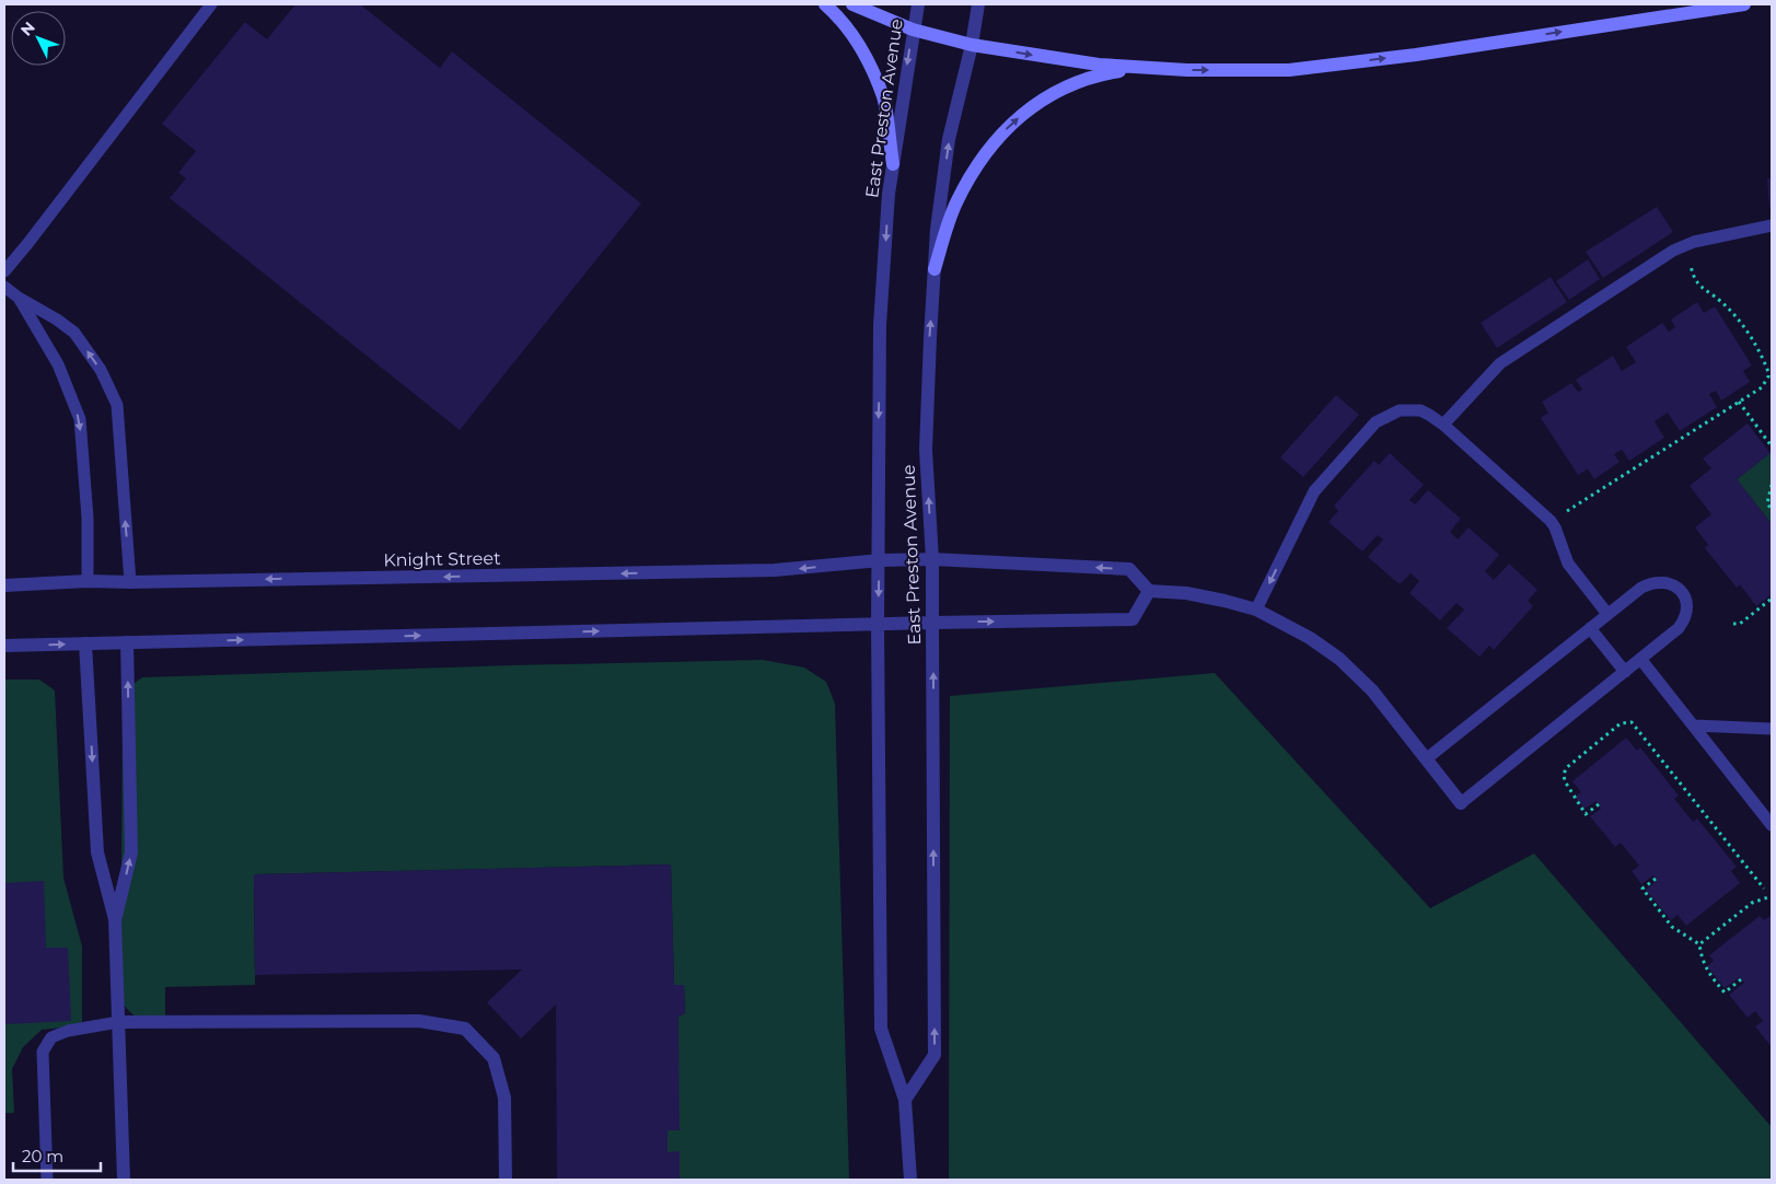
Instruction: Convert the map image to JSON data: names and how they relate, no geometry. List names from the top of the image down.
{
  "streets": {
    "street": ["East Preston Avenue", "Knight Street"]
  },
  "crossings": [
    ["East Preston Avenue", "Knight Street"]
  ],
  "scale_bar": "20 m",
  "north": "top left"
}
